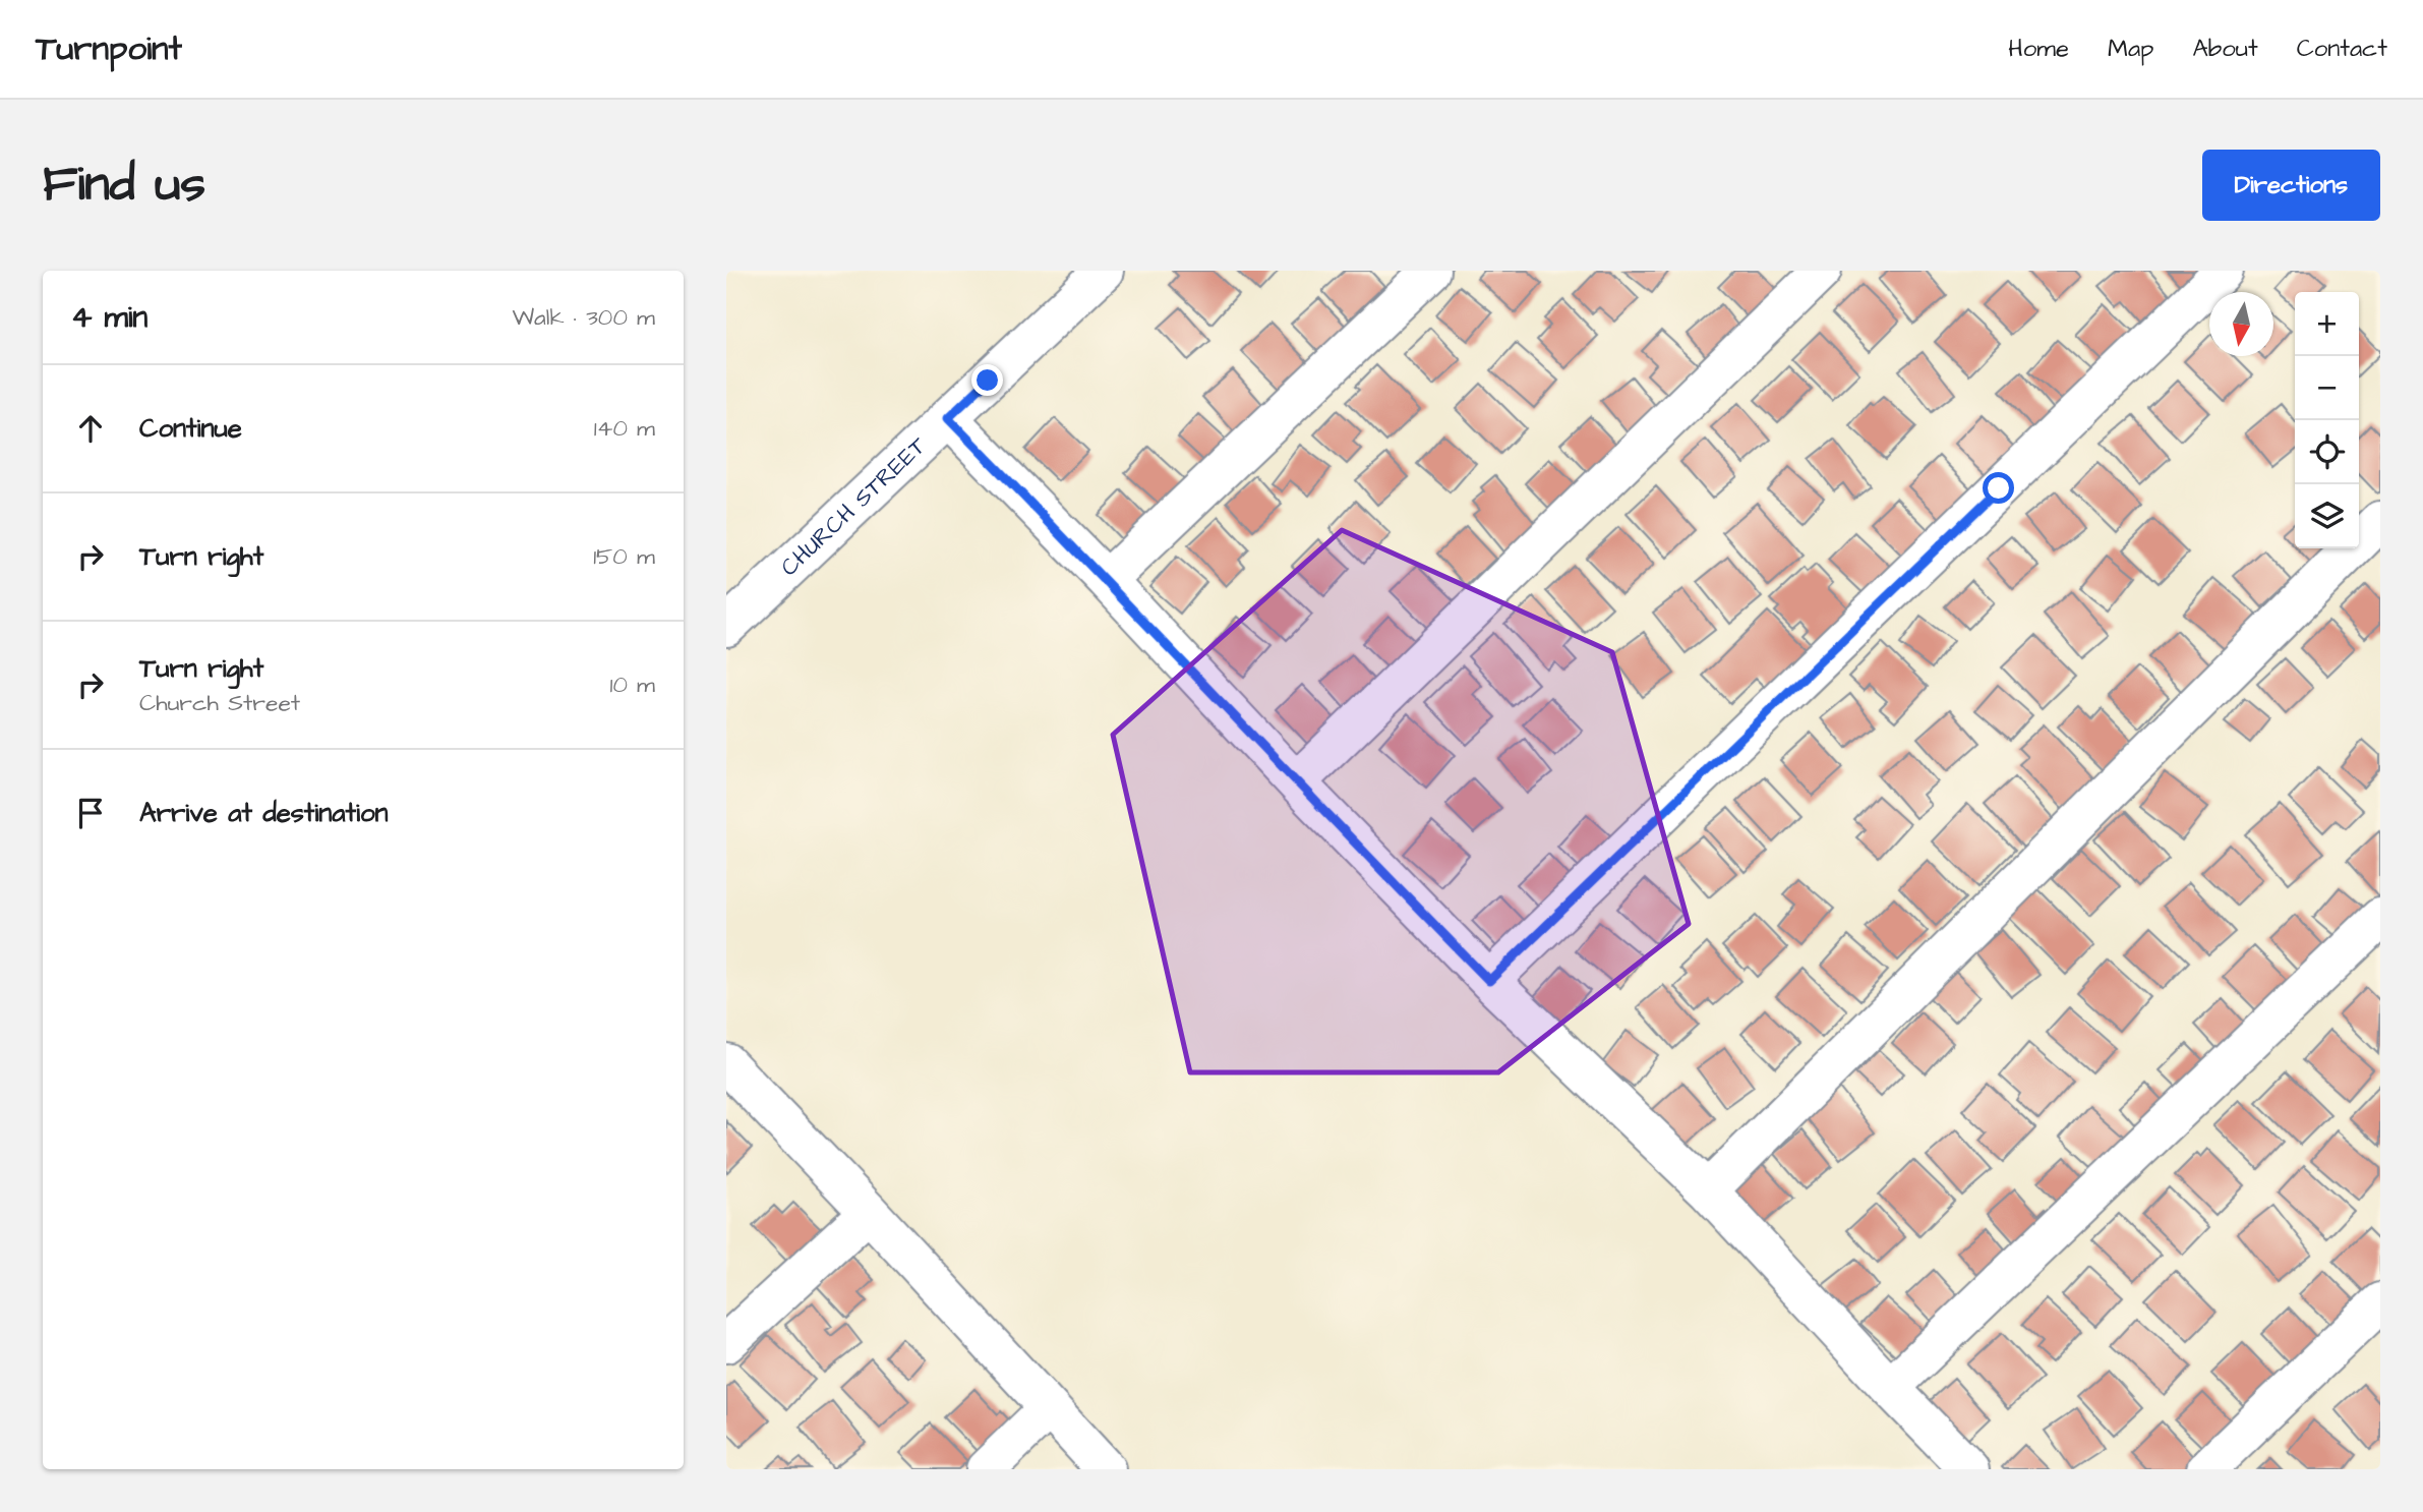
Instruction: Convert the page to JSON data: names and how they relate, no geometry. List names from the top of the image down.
{
  "streets": {
    "street": ["CHURCH STREET"]
  },
  "north": "bottom",
  "page": {
    "header": "Turnpoint",
    "nav": [
      "Home",
      "Map",
      "About",
      "Contact"
    ],
    "buttons": "Directions",
    "title": "Find us",
    "heading": ["4 min", "Walk · 300 m"],
    "map_buttons": ["+", "−"],
    "list": [
      ["Continue", "140 m"],
      ["Turn right", "150 m"],
      ["Turn right", "Church Street", "10 m"],
      "Arrive at destination"
    ]
  }
}
